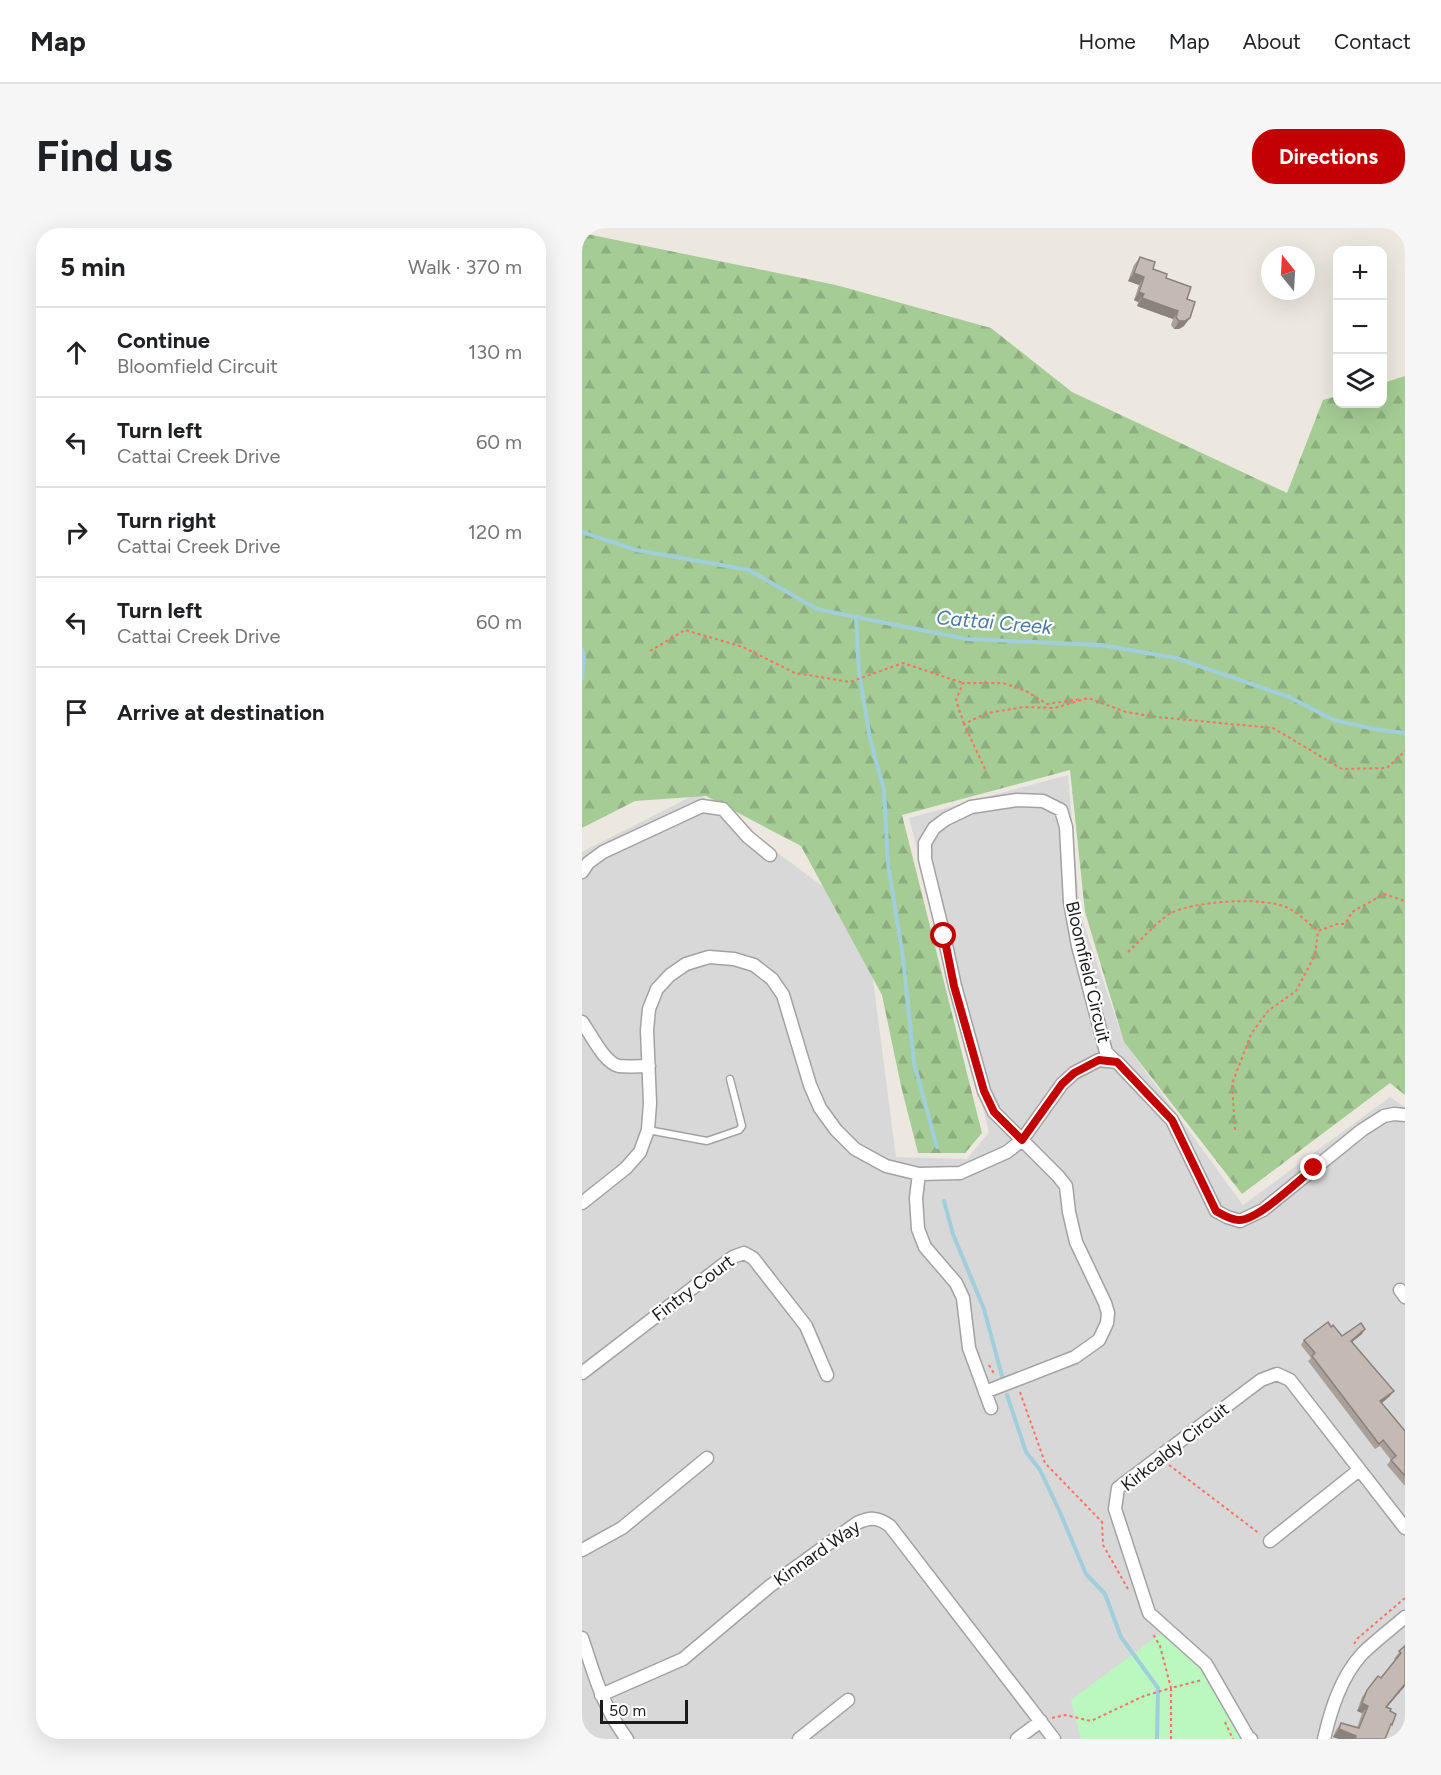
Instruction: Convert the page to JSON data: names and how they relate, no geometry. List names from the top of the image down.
{
  "streets": {
    "street": [
      "Bloomfield Circuit",
      "Fintry Court",
      "Kirkcaldy Circuit",
      "Kinnard Way"
    ]
  },
  "water": ["Cattai Creek"],
  "scale_bar": "50 m",
  "north": "top",
  "page": {
    "header": "Map",
    "nav": [
      "Home",
      "Map",
      "About",
      "Contact"
    ],
    "buttons": "Directions",
    "title": "Find us",
    "heading": ["5 min", "Walk · 370 m"],
    "map_buttons": ["+", "−"],
    "list": [
      ["Continue", "Bloomfield Circuit", "130 m"],
      ["Turn left", "Cattai Creek Drive", "60 m"],
      ["Turn right", "Cattai Creek Drive", "120 m"],
      ["Turn left", "Cattai Creek Drive", "60 m"],
      "Arrive at destination"
    ],
    "scale": "50 m"
  }
}
